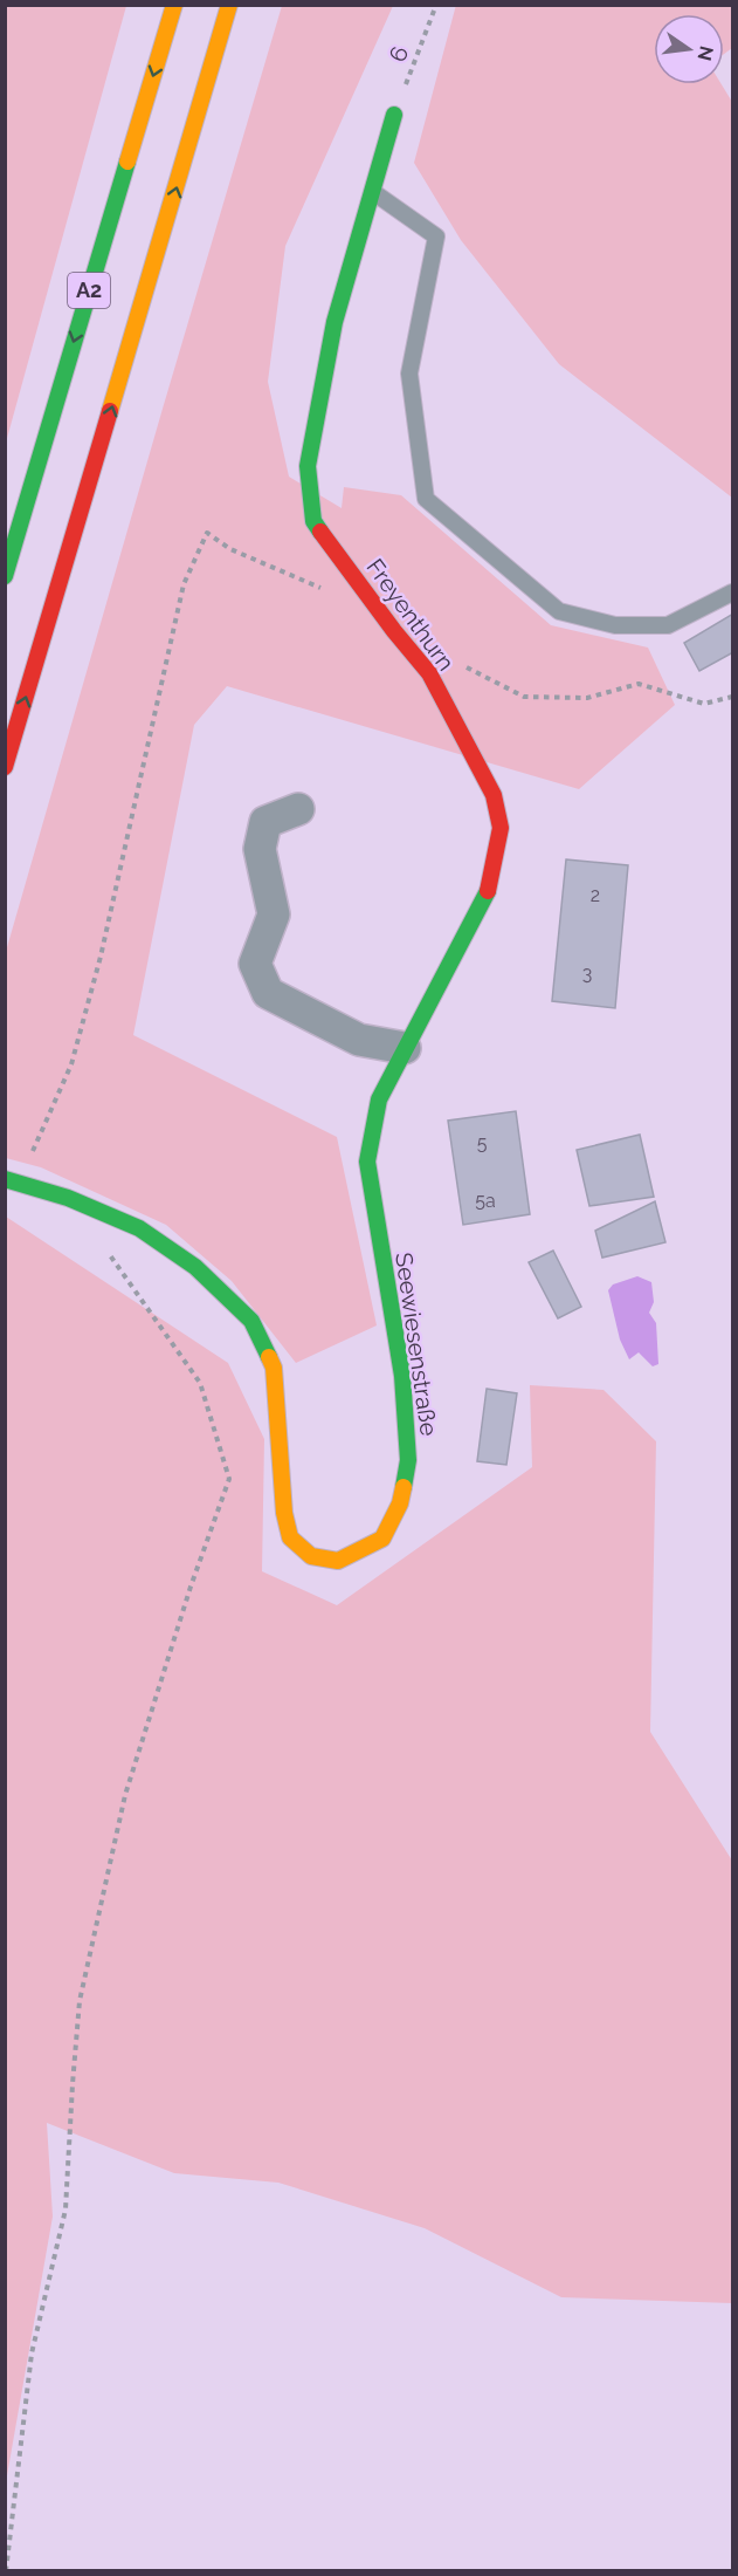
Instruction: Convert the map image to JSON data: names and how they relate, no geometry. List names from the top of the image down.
{
  "streets": {
    "main road": ["A2", "Freyenthurn", "Seewiesenstraße"],
    "path": ["6"]
  },
  "crossings": [
    ["6", "Freyenthurn"],
    ["Freyenthurn", "Seewiesenstraße"]
  ],
  "house_numbers": [
    "2",
    "3",
    "5",
    "5a"
  ],
  "north": "right"
}
